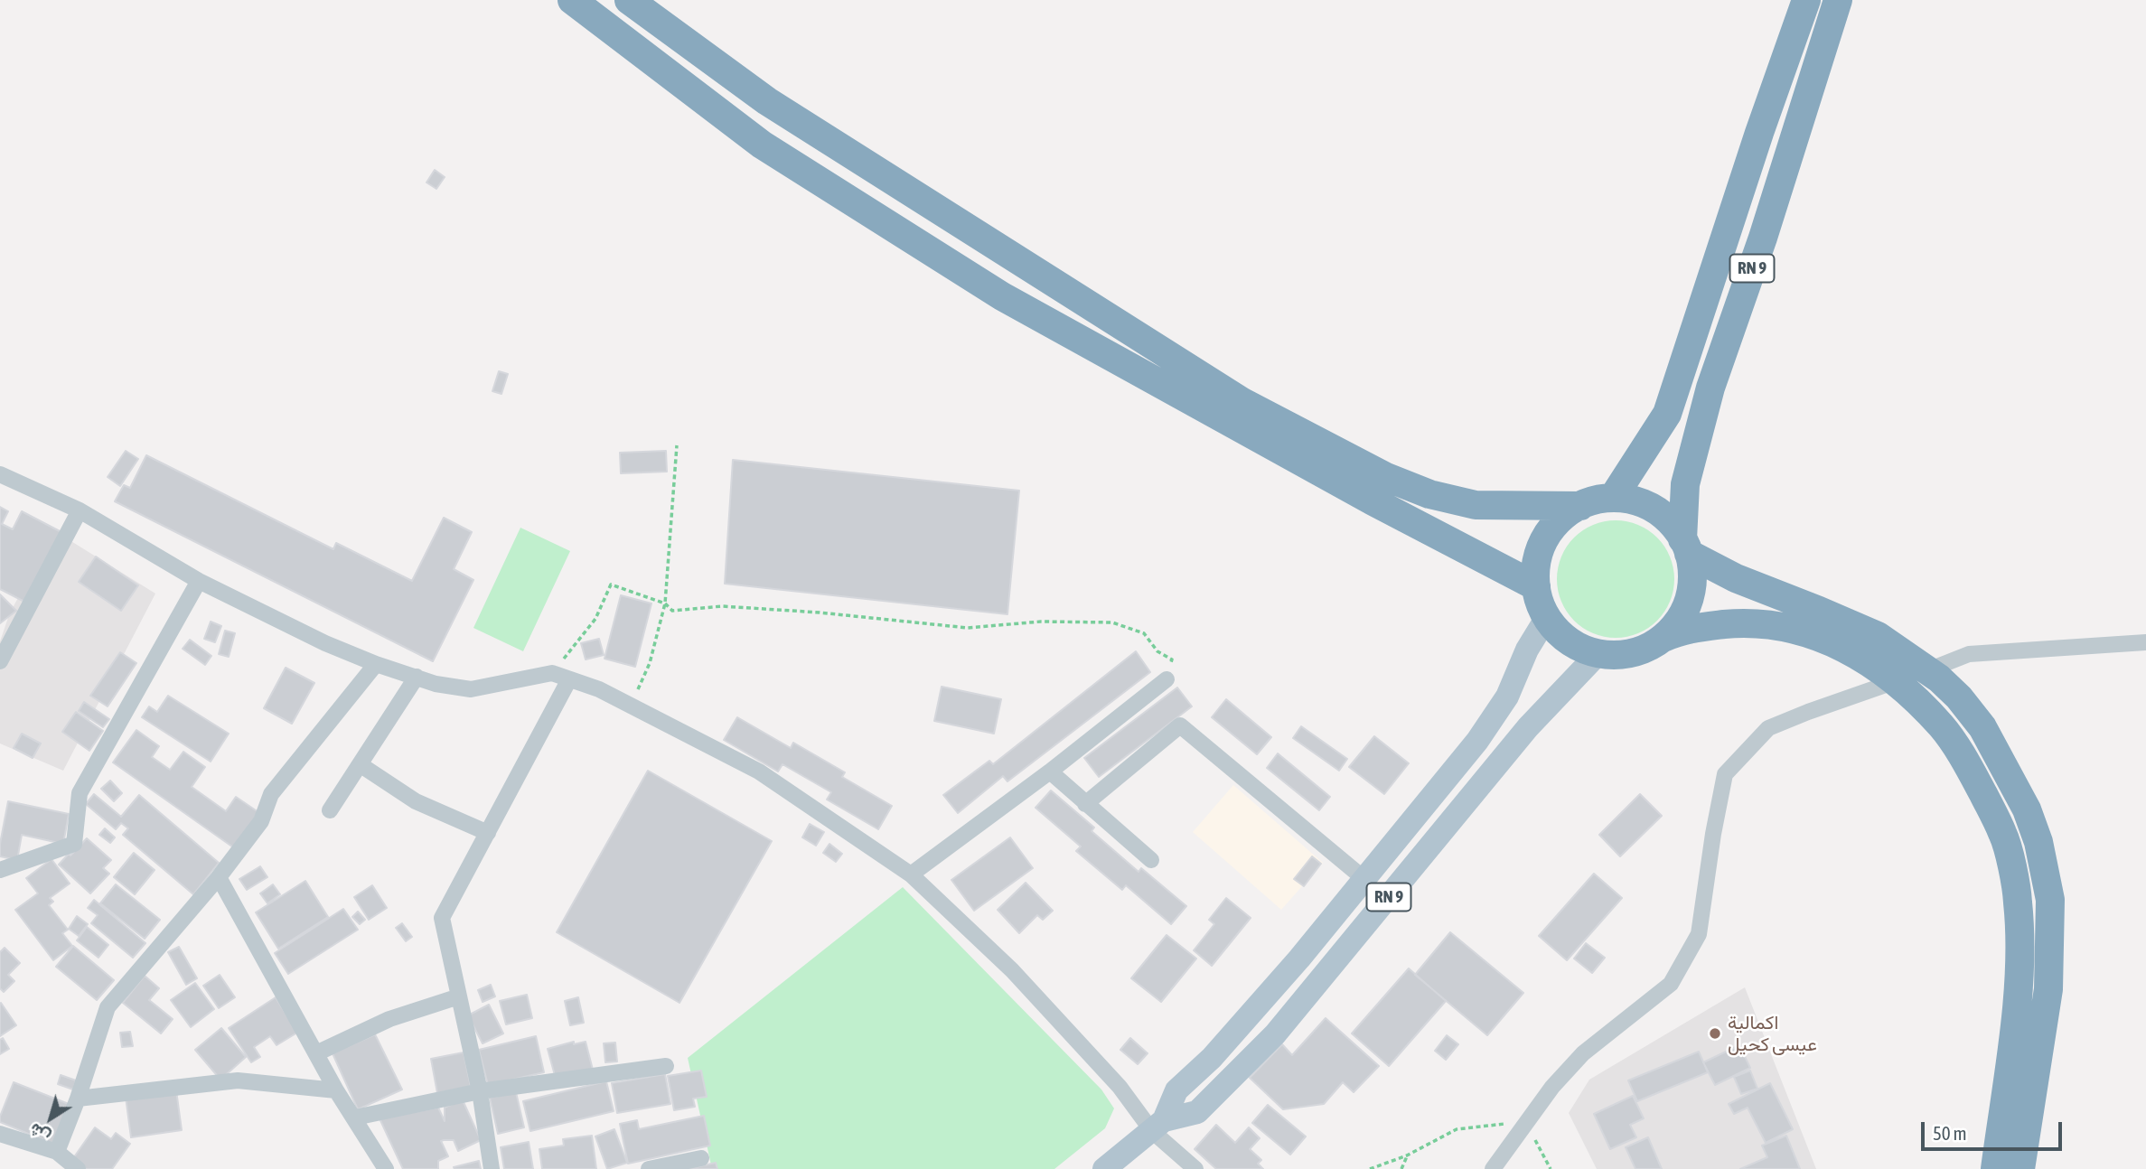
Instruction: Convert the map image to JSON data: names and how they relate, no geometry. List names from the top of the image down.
{
  "streets": {
    "highway": ["RN 9"]
  },
  "places": ["اكمالية عيسى كحيل"],
  "scale_bar": "50 m",
  "north": "bottom left"
}
